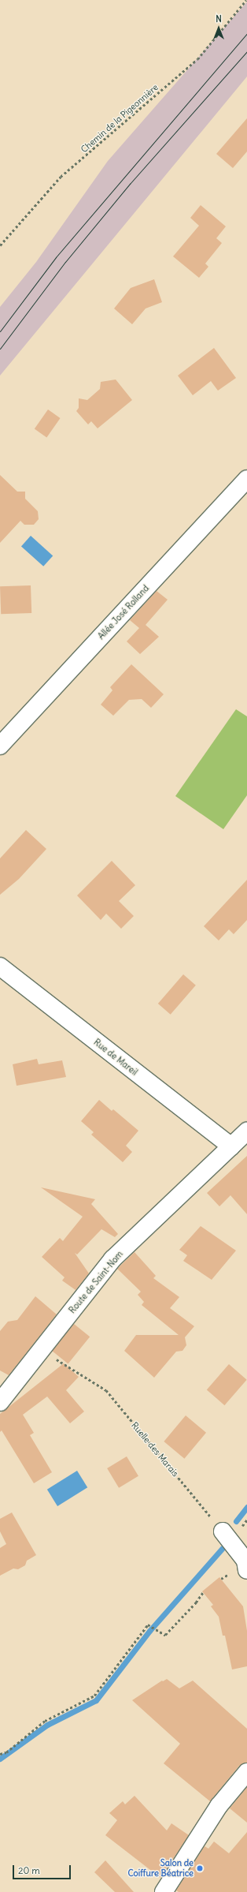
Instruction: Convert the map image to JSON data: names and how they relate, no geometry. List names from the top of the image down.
{
  "streets": {
    "street": ["Allée José Rolland", "Rue de Mareil", "Route de Saint-Nom"],
    "path": ["Chemin de la Pigeonnière", "Ruelle des Marais"]
  },
  "crossings": [
    ["Rue de Mareil", "Route de Saint-Nom"],
    ["Route de Saint-Nom", "Ruelle des Marais"]
  ],
  "places": ["Salon de Coiffure Béatrice"],
  "scale_bar": "20 m",
  "north": "top"
}
